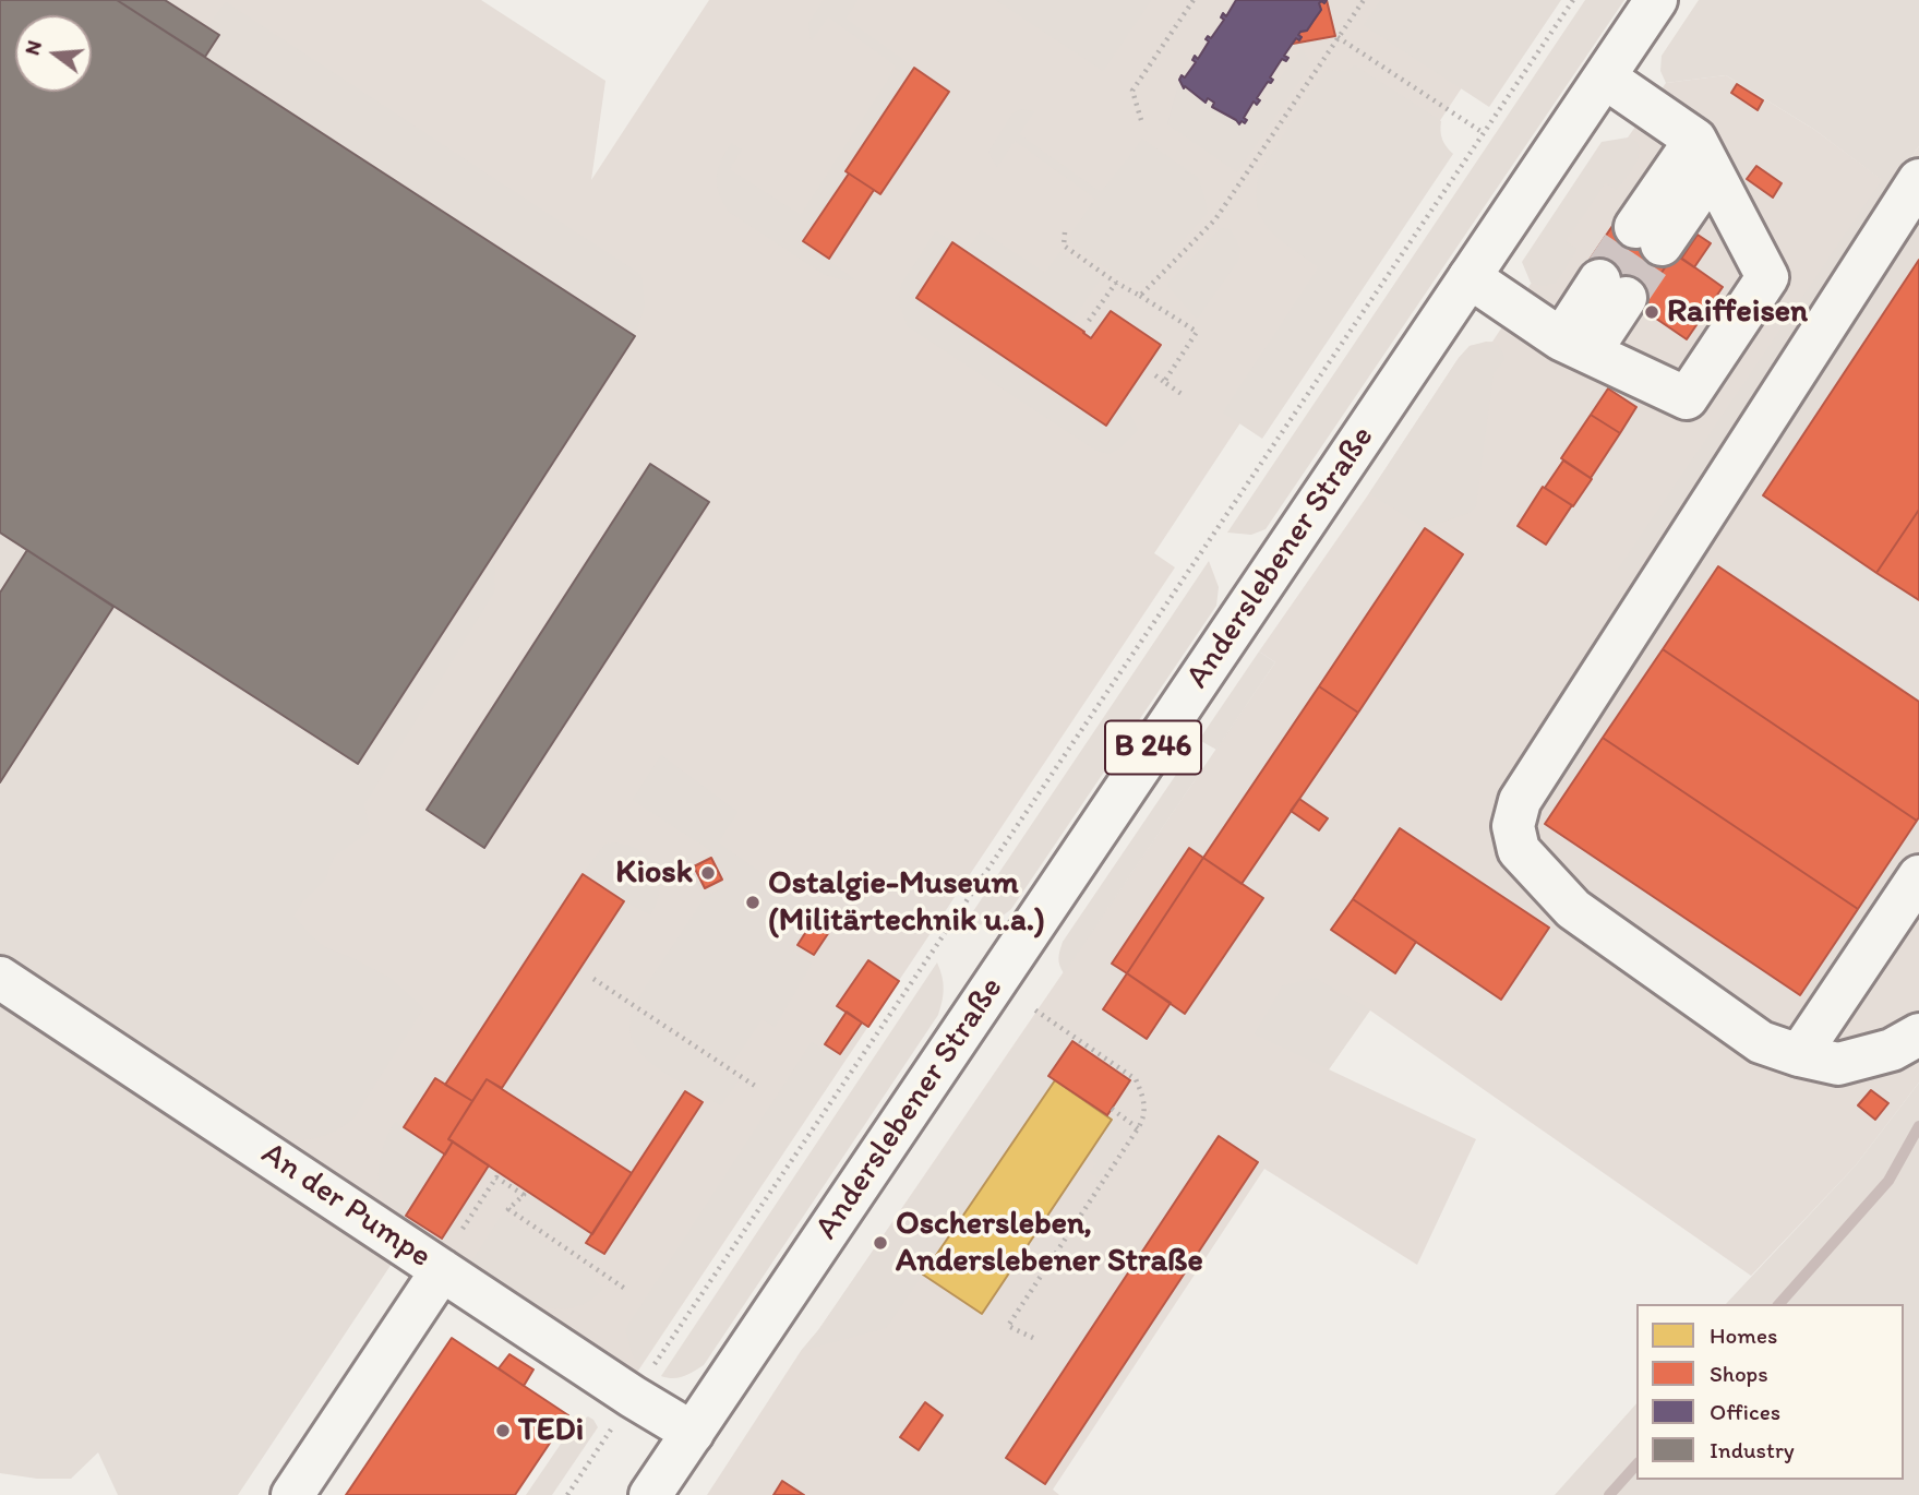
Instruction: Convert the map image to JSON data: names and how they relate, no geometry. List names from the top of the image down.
{
  "streets": {
    "main road": ["Anderslebener Straße", "B 246", "An der Pumpe"]
  },
  "crossings": [
    ["Anderslebener Straße", "An der Pumpe"]
  ],
  "places": [
    "Raiffeisen",
    "Kiosk",
    "Ostalgie-Museum (Militärtechnik u.a.)",
    "Oschersleben, Anderslebener Straße",
    "TEDi"
  ],
  "legend": [
    "Homes",
    "Shops",
    "Offices",
    "Industry"
  ],
  "north": "left"
}
